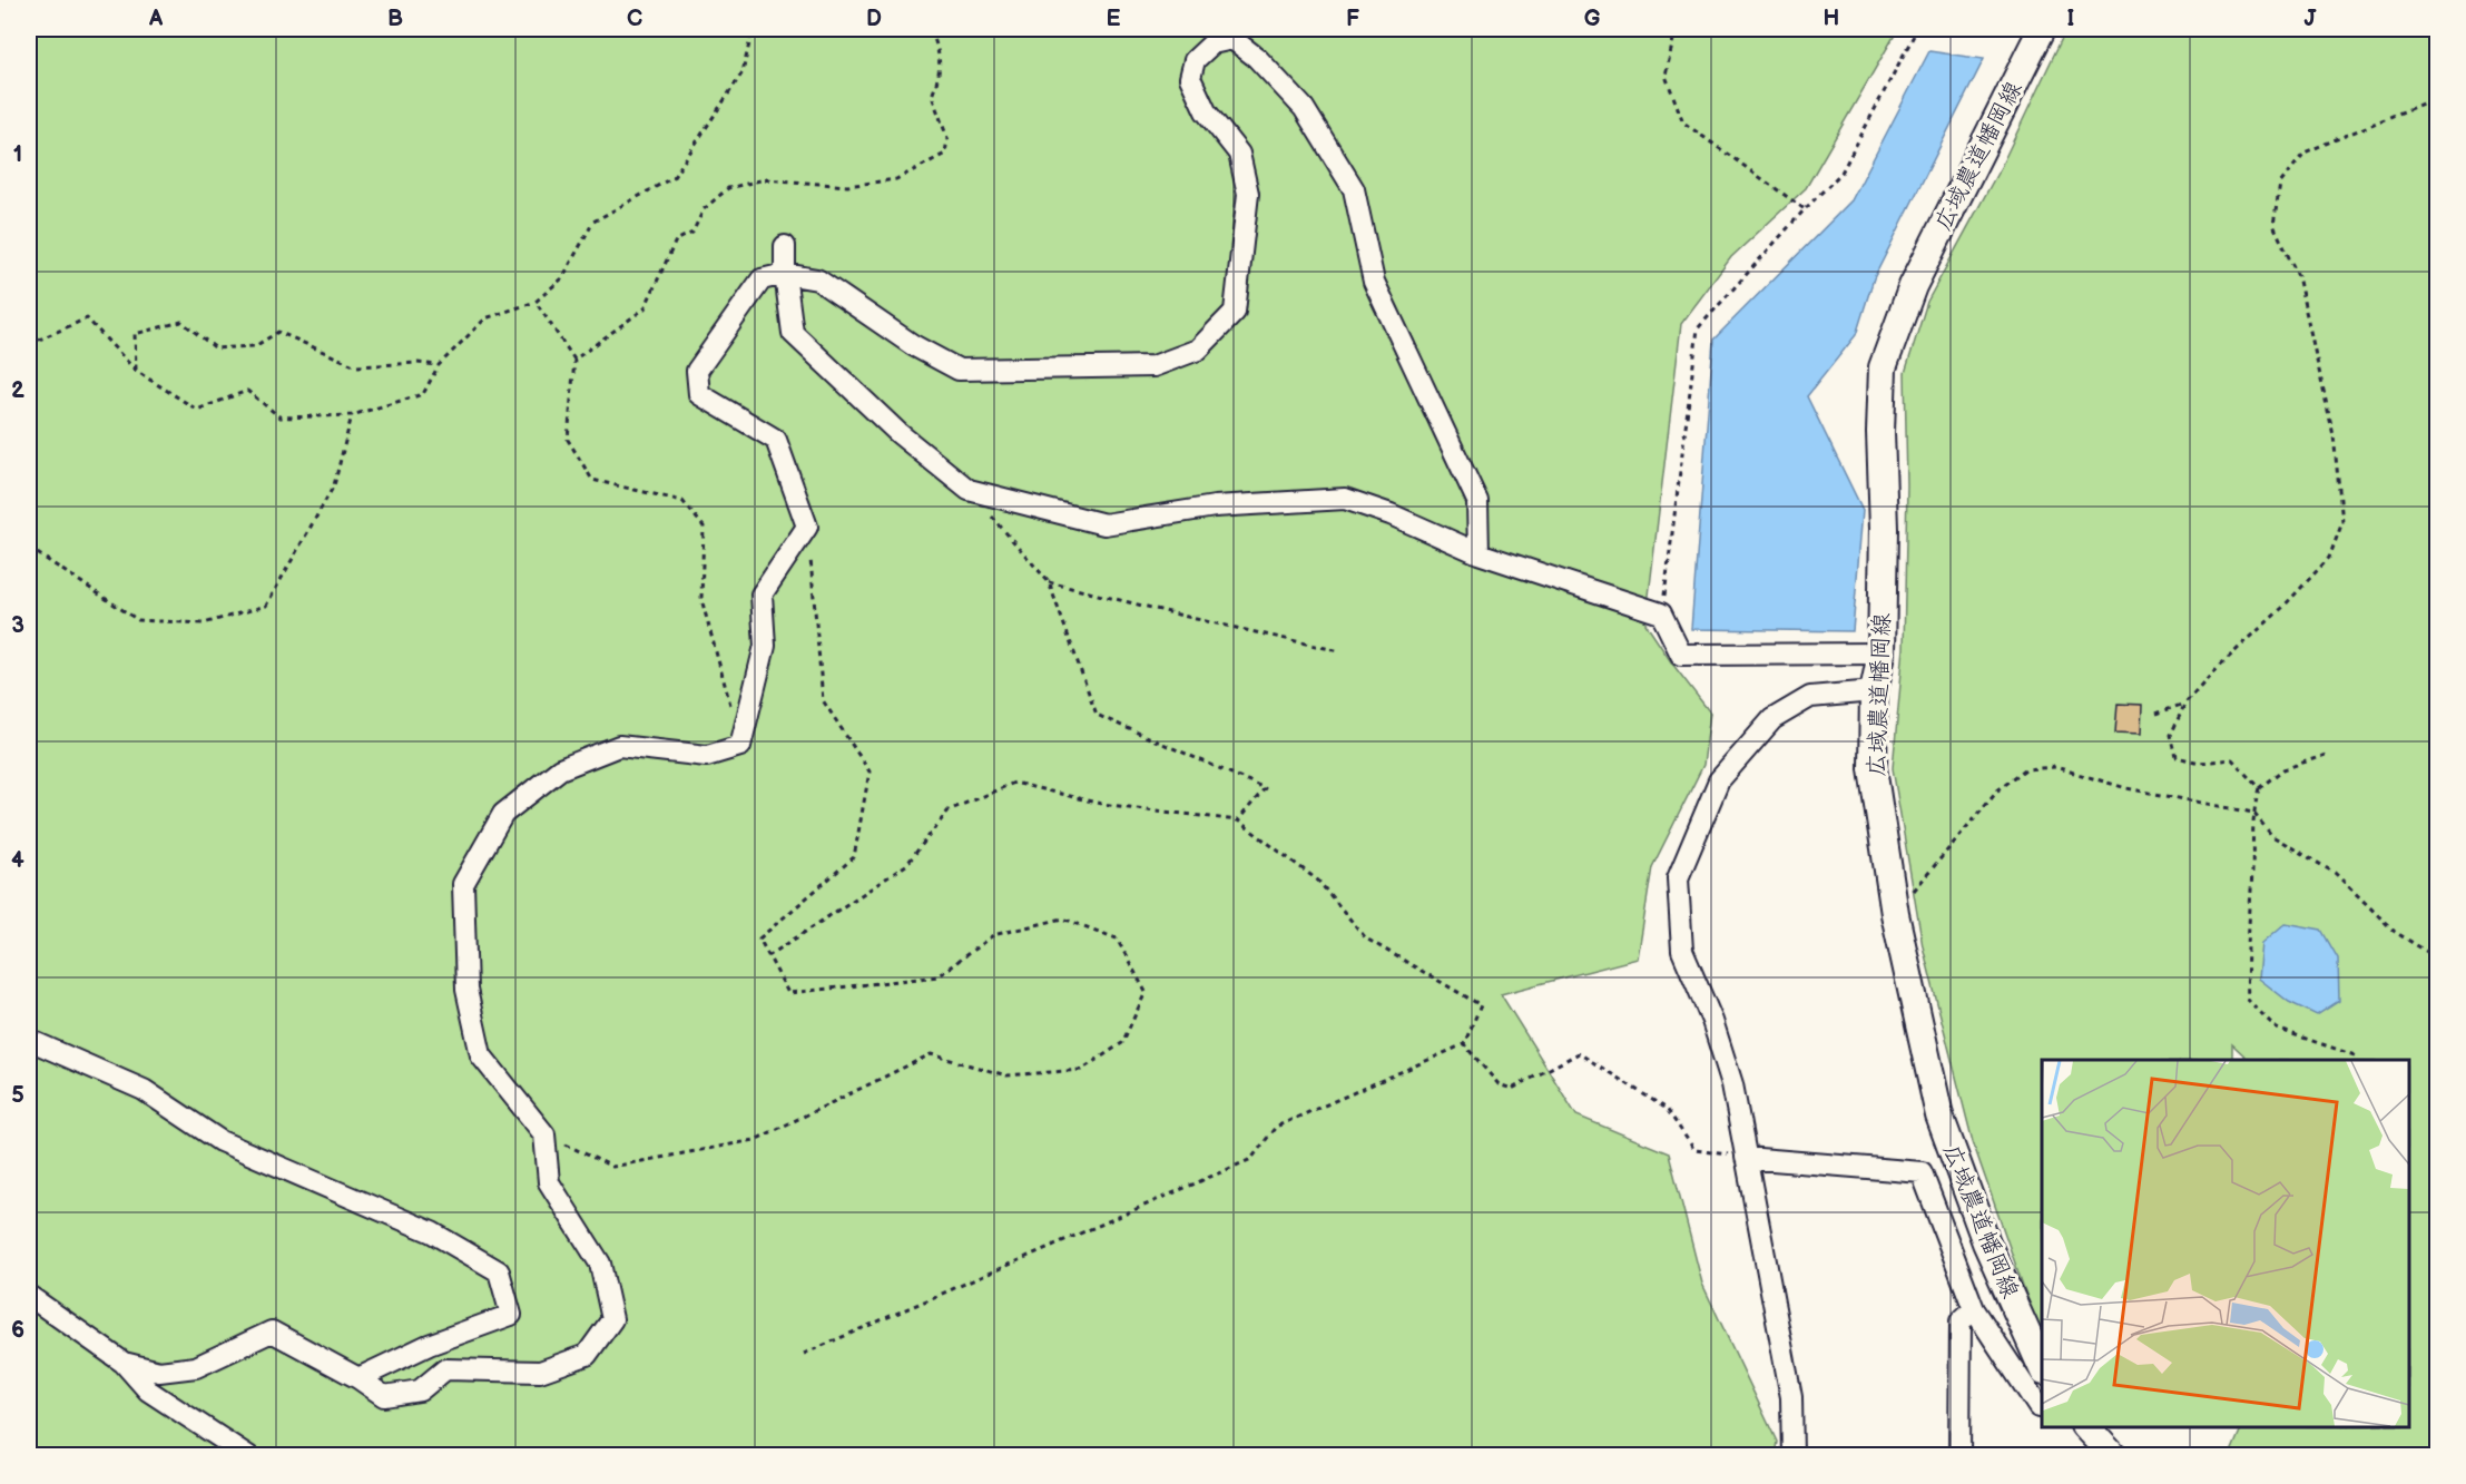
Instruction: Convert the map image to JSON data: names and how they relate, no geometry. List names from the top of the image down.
{
  "streets": {
    "street": ["広域農道幡岡線"]
  },
  "grid": {
    "columns": [
      "A",
      "B",
      "C",
      "D",
      "E",
      "F",
      "G",
      "H",
      "I",
      "J"
    ],
    "rows": [
      "1",
      "2",
      "3",
      "4",
      "5",
      "6"
    ]
  }
}
